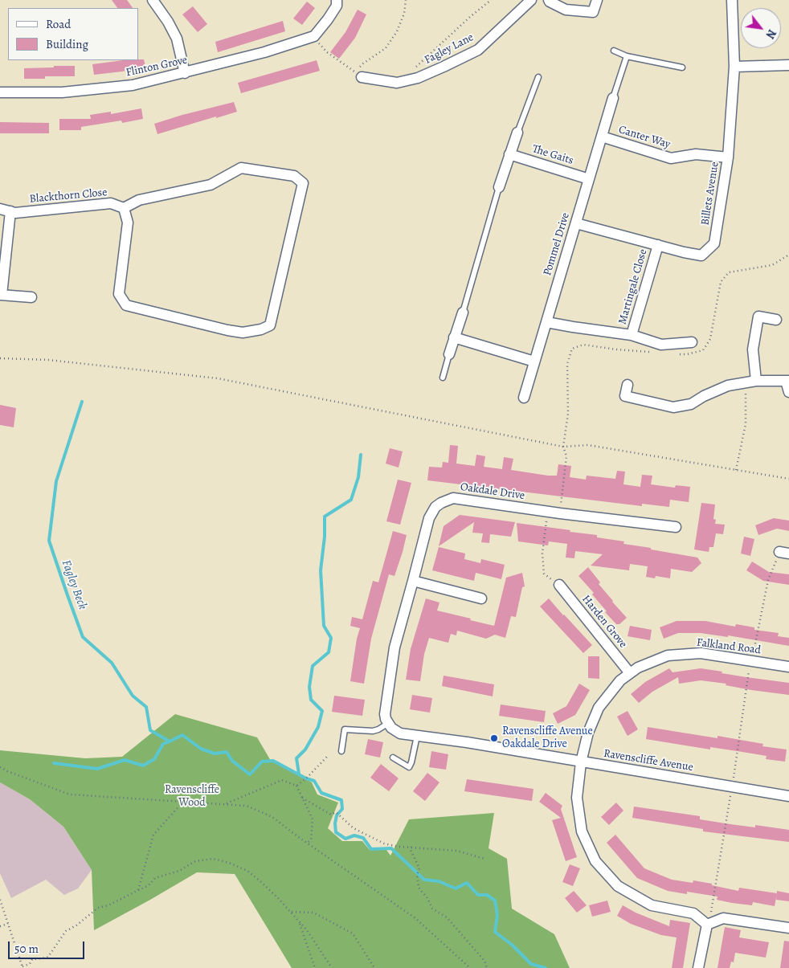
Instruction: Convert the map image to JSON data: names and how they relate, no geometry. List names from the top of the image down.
{
  "streets": {
    "street": [
      "Fagley Lane",
      "Flinton Grove",
      "Canter Way",
      "The Gaits",
      "Billets Avenue",
      "Blackthorn Close",
      "Pommel Drive",
      "Martingale Close",
      "Oakdale Drive",
      "Harden Grove",
      "Falkland Road",
      "Ravenscliffe Avenue"
    ]
  },
  "crossings": [
    ["Canter Way", "Billets Avenue"],
    ["Canter Way", "Pommel Drive"],
    ["The Gaits", "Pommel Drive"],
    ["Billets Avenue", "Pommel Drive"],
    ["Billets Avenue", "Martingale Close"],
    ["Oakdale Drive", "Ravenscliffe Avenue"],
    ["Harden Grove", "Falkland Road"],
    ["Falkland Road", "Ravenscliffe Avenue"]
  ],
  "water": ["Fagley Beck"],
  "parks": ["Ravenscliffe Wood"],
  "places": ["Ravenscliffe Avenue Oakdale Drive"],
  "legend": ["Road", "Building"],
  "scale_bar": "50 m",
  "north": "bottom right"
}
